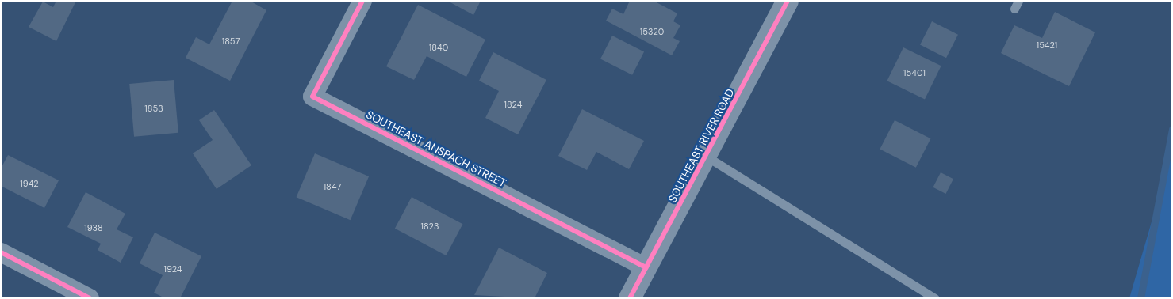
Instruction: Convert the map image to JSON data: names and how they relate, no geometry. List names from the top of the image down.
{
  "streets": {
    "street": ["SOUTHEAST RIVER ROAD", "SOUTHEAST ANSPACH STREET"]
  },
  "crossings": [
    ["SOUTHEAST RIVER ROAD", "SOUTHEAST ANSPACH STREET"]
  ],
  "house_numbers": [
    "15320",
    "1857",
    "15421",
    "1840",
    "15401",
    "1824",
    "1853",
    "1942",
    "1847",
    "1823",
    "1938",
    "1924"
  ]
}
